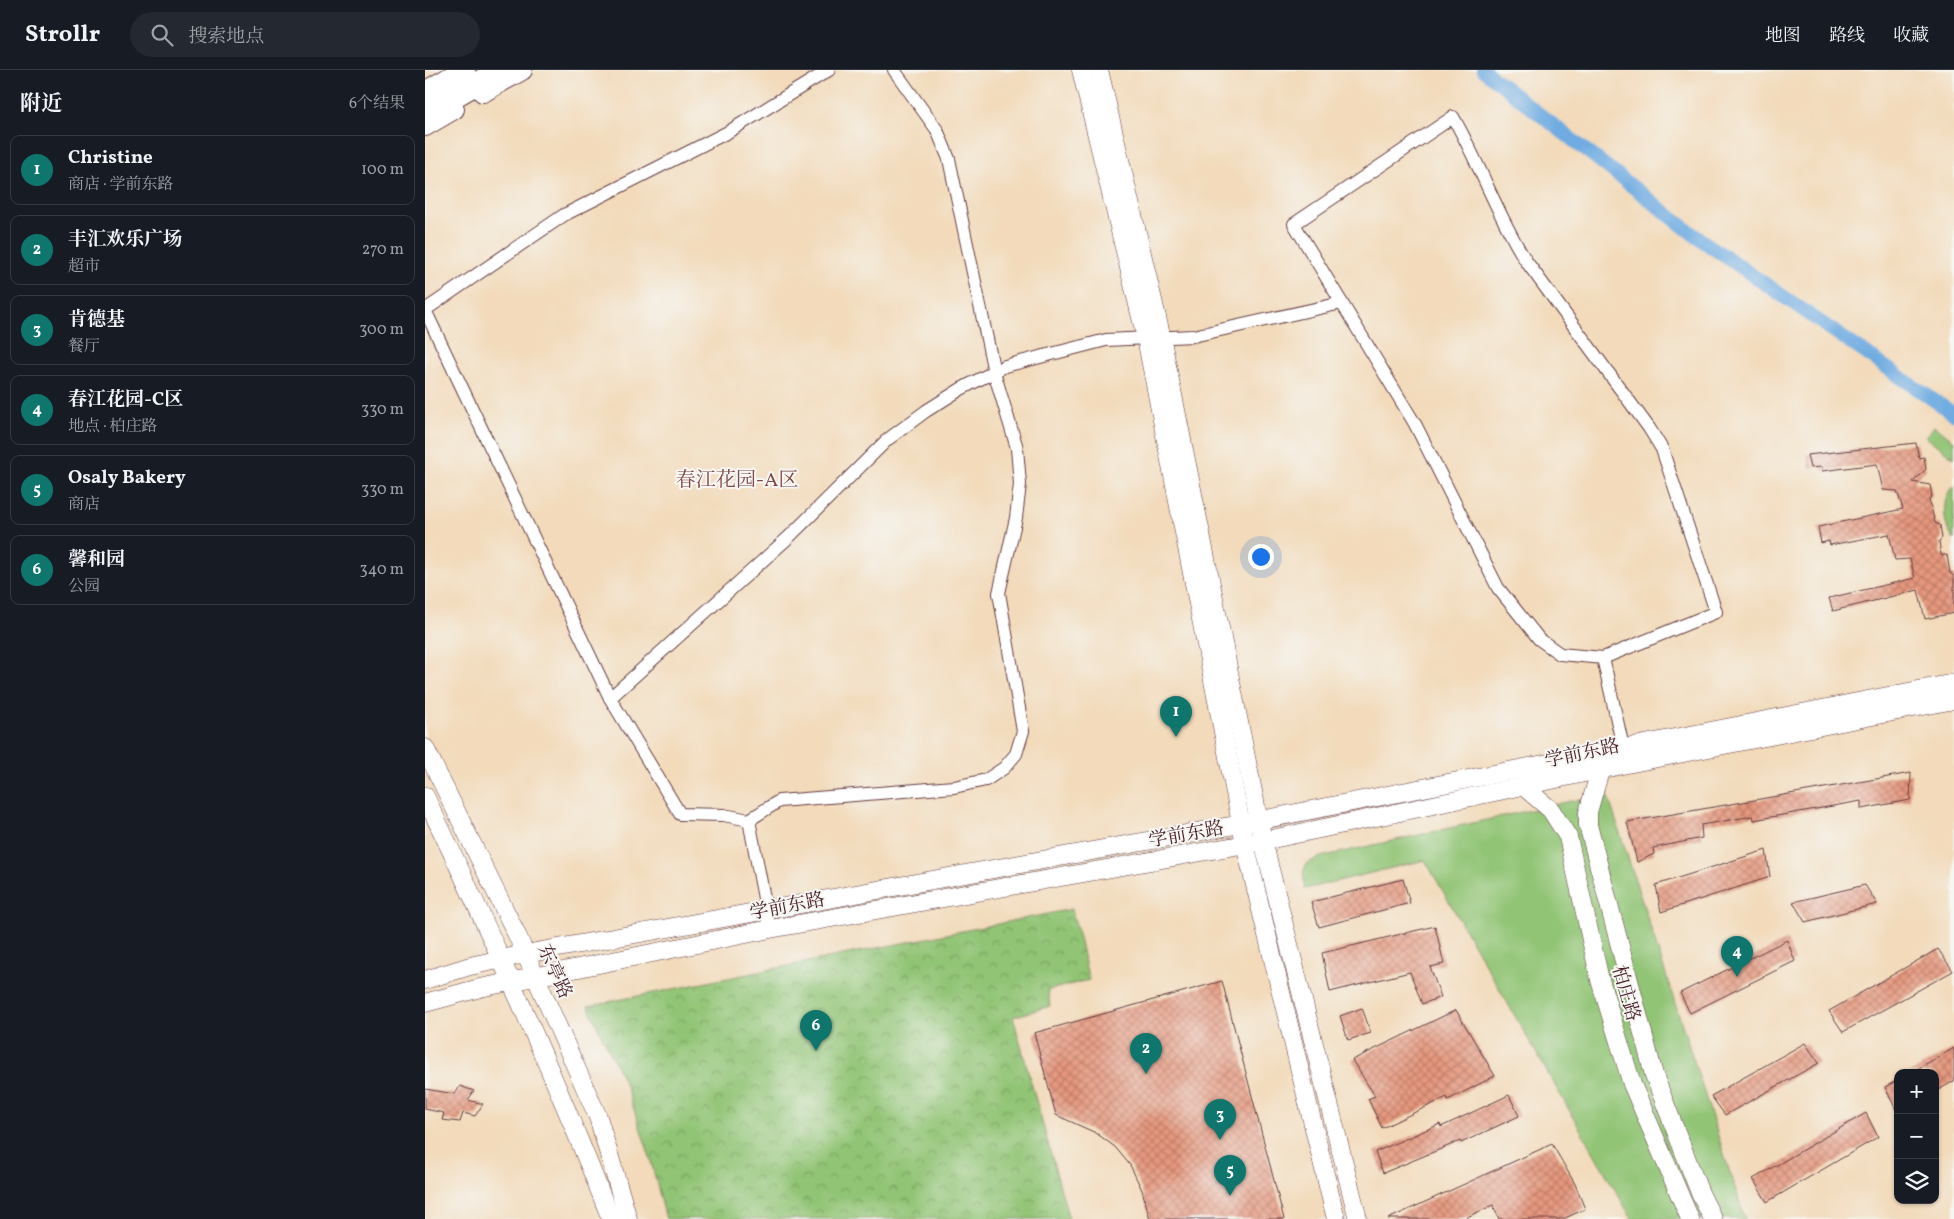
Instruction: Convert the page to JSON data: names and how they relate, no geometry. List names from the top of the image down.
{
  "streets": {
    "main road": ["学前东路", "东亭路", "柏庄路"]
  },
  "crossings": [
    ["学前东路", "东亭路"],
    ["学前东路", "柏庄路"]
  ],
  "districts": ["春江花园-A区"],
  "page": {
    "header": "Strollr",
    "search": "搜索地点",
    "nav": ["地图", "路线", "收藏"],
    "heading": ["附近", "6个结果"],
    "list": [
      {
        "mark": "1",
        "name": "Christine",
        "note": "商店 · 学前东路",
        "value": "100 m"
      },
      {
        "mark": "2",
        "name": "丰汇欢乐广场",
        "note": "超市",
        "value": "270 m"
      },
      {
        "mark": "3",
        "name": "肯德基",
        "note": "餐厅",
        "value": "300 m"
      },
      {
        "mark": "4",
        "name": "春江花园-C区",
        "note": "地点 · 柏庄路",
        "value": "330 m"
      },
      {
        "mark": "5",
        "name": "Osaly Bakery",
        "note": "商店",
        "value": "330 m"
      },
      {
        "mark": "6",
        "name": "馨和园",
        "note": "公园",
        "value": "340 m"
      }
    ],
    "pins": [
      "1",
      "4",
      "6",
      "2",
      "3",
      "5"
    ],
    "map_buttons": ["+", "−"]
  }
}
